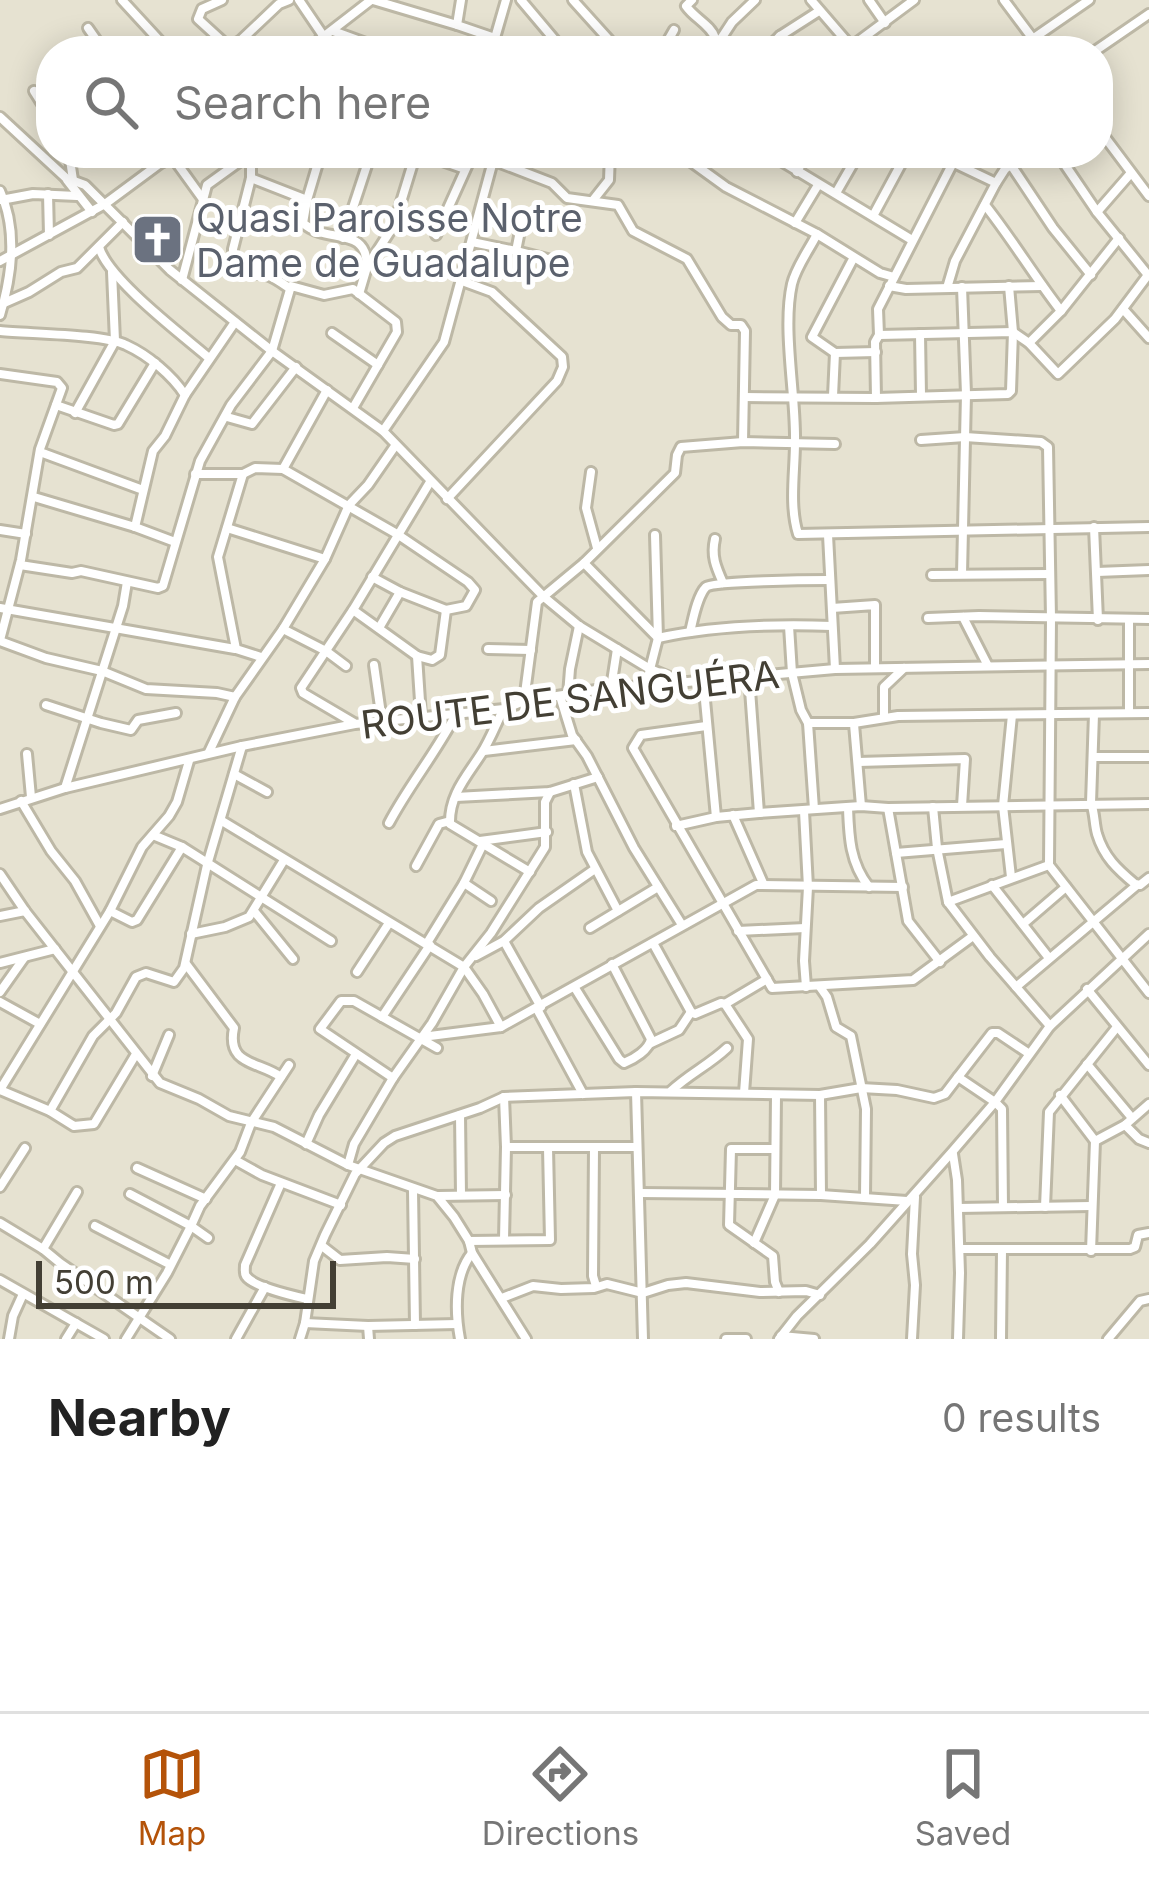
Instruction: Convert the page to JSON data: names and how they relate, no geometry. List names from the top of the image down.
{
  "streets": {
    "street": ["ROUTE DE SANGUÉRA"]
  },
  "places": {
    "church": ["Quasi Paroisse Notre Dame de Guadalupe"]
  },
  "scale_bar": "500 m",
  "page": {
    "search": "Search here",
    "scale": "500 m",
    "heading": ["Nearby", "0 results"],
    "nav": ["Map", "Directions", "Saved"]
  }
}
